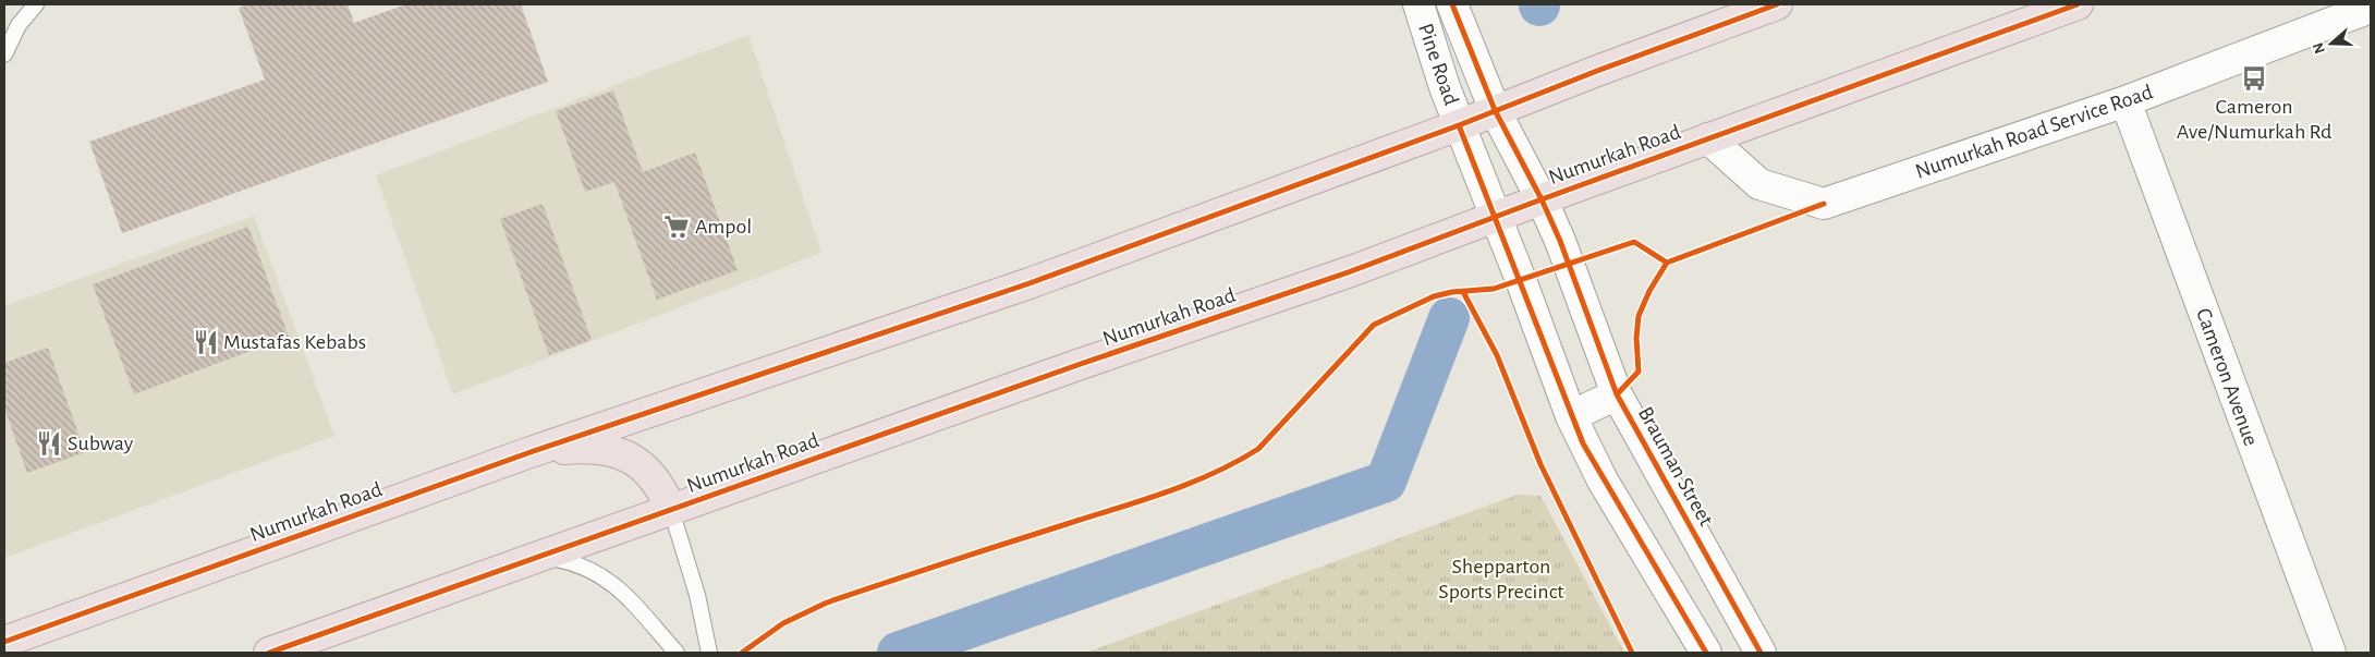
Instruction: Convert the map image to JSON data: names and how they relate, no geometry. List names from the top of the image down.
{
  "streets": {
    "highway": ["Numurkah Road"],
    "street": [
      "Pine Road",
      "Numurkah Road Service Road",
      "Cameron Avenue",
      "Brauman Street"
    ]
  },
  "crossings": [
    ["Pine Road", "Numurkah Road"],
    ["Pine Road", "Brauman Street"],
    ["Numurkah Road Service Road", "Numurkah Road"],
    ["Numurkah Road Service Road", "Cameron Avenue"],
    ["Numurkah Road", "Brauman Street"]
  ],
  "parks": ["Shepparton Sports Precinct"],
  "places": {
    "bus stop": ["Cameron Ave/Numurkah Rd"],
    "supermarket": ["Ampol"],
    "restaurant": ["Mustafas Kebabs", "Subway"]
  },
  "north": "left"
}
